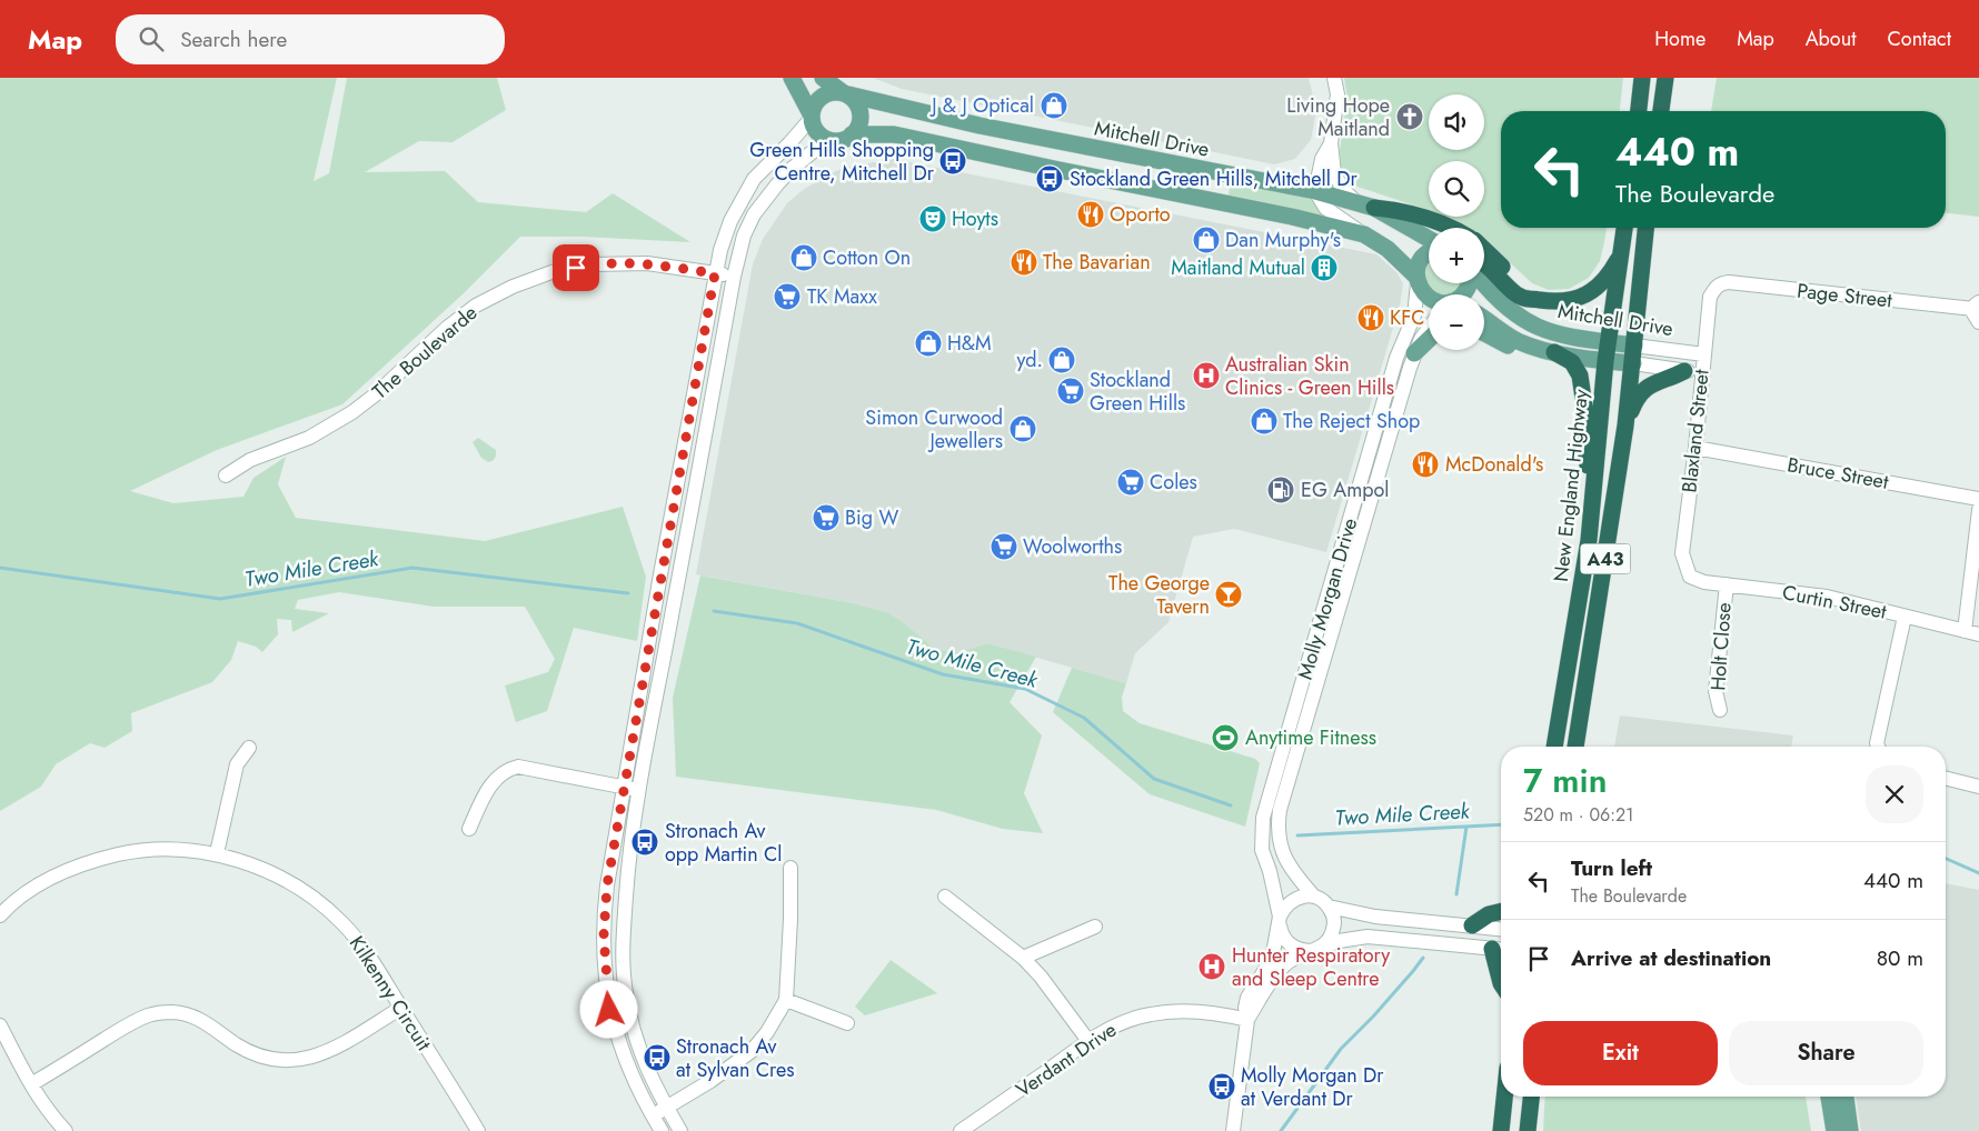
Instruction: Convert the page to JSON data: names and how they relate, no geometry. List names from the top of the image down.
{
  "streets": {
    "highway": ["New England Highway", "A43"],
    "main road": ["Mitchell Drive"],
    "street": [
      "Page Street",
      "The Boulevarde",
      "Blaxland Street",
      "Bruce Street",
      "Molly Morgan Drive",
      "Curtin Street",
      "Holt Close",
      "Kilkenny Circuit",
      "Verdant Drive"
    ]
  },
  "crossings": [
    ["Mitchell Drive", "Blaxland Street"],
    ["Mitchell Drive", "New England Highway"],
    ["Page Street", "Blaxland Street"],
    ["Blaxland Street", "Bruce Street"],
    ["Blaxland Street", "Curtin Street"],
    ["Molly Morgan Drive", "Verdant Drive"],
    ["Curtin Street", "Holt Close"]
  ],
  "water": ["Two Mile Creek"],
  "places": {
    "shop": [
      "J & J Optical",
      "Dan Murphy's",
      "Cotton On",
      "H&M",
      "yd.",
      "The Reject Shop",
      "Simon Curwood Jewellers"
    ],
    "church": ["Living Hope Maitland"],
    "bus stop": [
      "Green Hills Shopping Centre, Mitchell Dr",
      "Stockland Green Hills, Mitchell Dr",
      "Stronach Av opp Martin Cl",
      "Stronach Av at Sylvan Cres",
      "Molly Morgan Dr at Verdant Dr"
    ],
    "restaurant": [
      "Oporto",
      "The Bavarian",
      "KFC",
      "McDonald's"
    ],
    "theatre": ["Hoyts"],
    "building": ["Maitland Mutual"],
    "supermarket": [
      "TK Maxx",
      "Stockland Green Hills",
      "Coles",
      "Big W",
      "Woolworths"
    ],
    "hospital": ["Australian Skin Clinics - Green Hills", "Hunter Respiratory and Sleep Centre"],
    "fuel station": ["EG Ampol"],
    "bar": ["The George Tavern"],
    "sports": ["Anytime Fitness"]
  },
  "page": {
    "header": "Map",
    "search": "Search here",
    "nav": [
      "Home",
      "Map",
      "About",
      "Contact"
    ],
    "map_buttons": ["+", "−"],
    "turn": ["440 m", "The Boulevarde"],
    "heading": ["7 min", "520 m · 06:21"],
    "list": [
      {
        "name": "Turn left",
        "note": "The Boulevarde",
        "value": "440 m"
      },
      {
        "name": "Arrive at destination",
        "value": "80 m"
      }
    ],
    "buttons": ["Exit", "Share"]
  }
}
